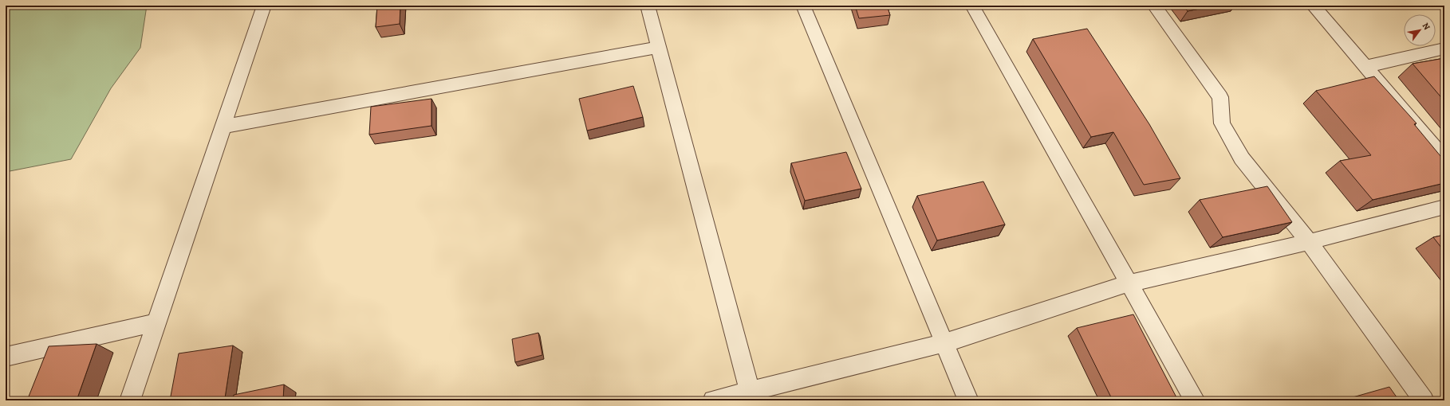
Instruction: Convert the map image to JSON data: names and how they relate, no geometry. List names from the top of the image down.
{
  "north": "top right"
}
